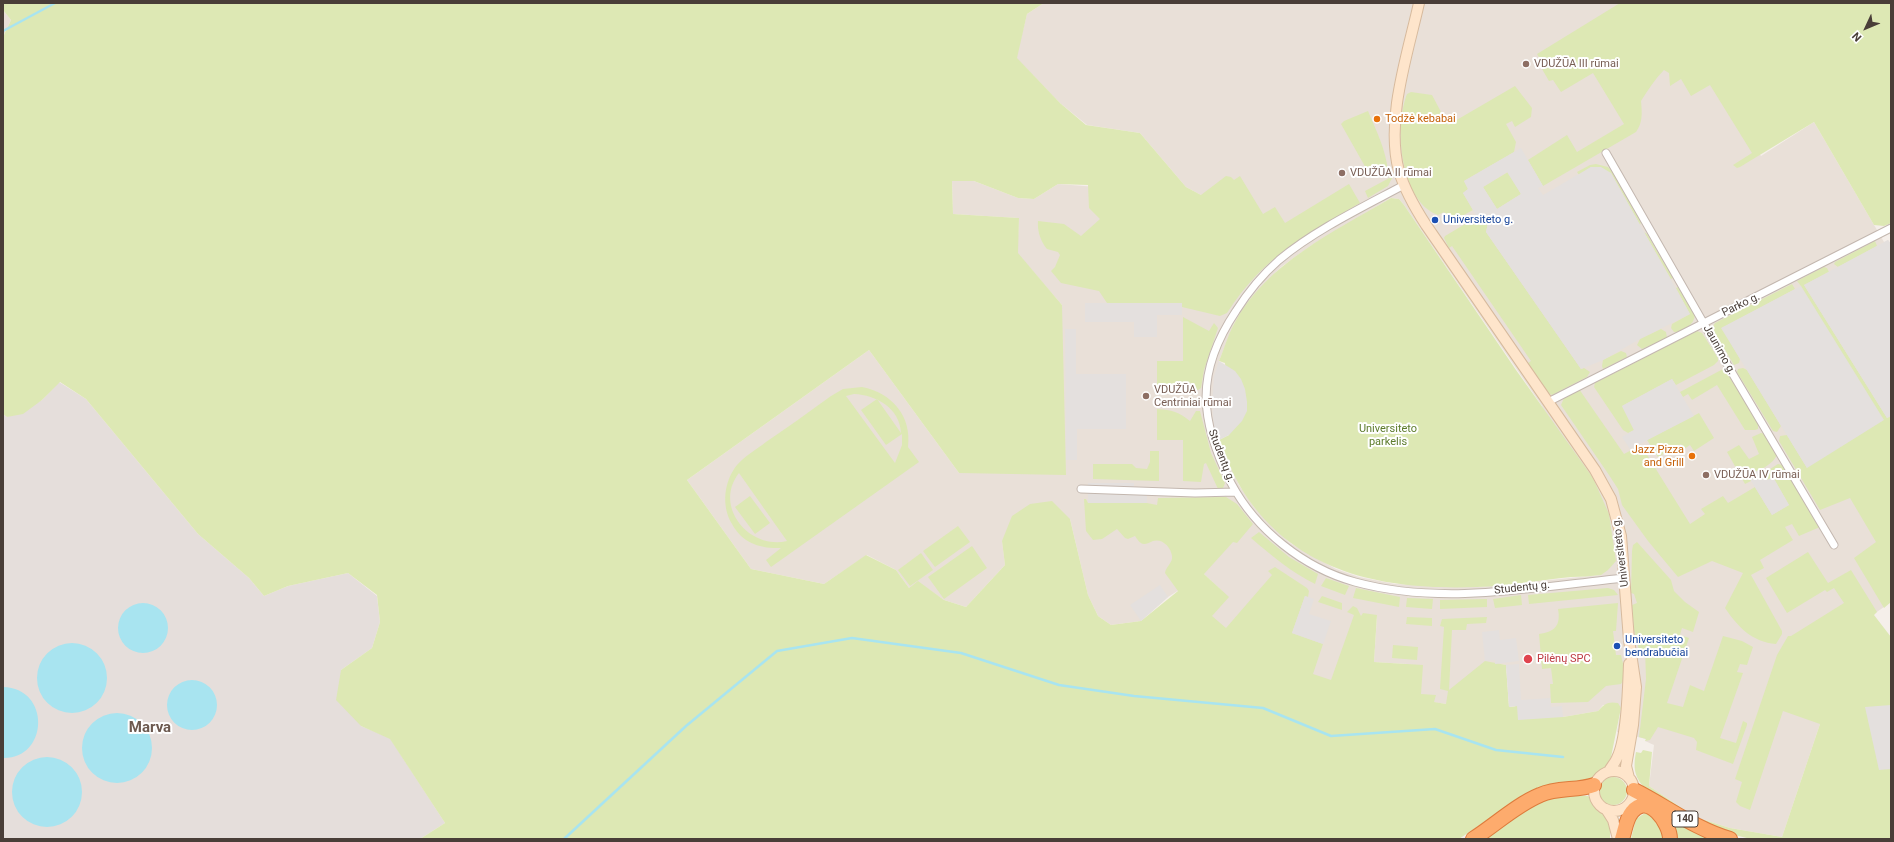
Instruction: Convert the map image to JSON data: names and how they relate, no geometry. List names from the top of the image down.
{
  "streets": {
    "highway": ["140"],
    "main road": ["Universiteto g."],
    "street": ["Parko g.", "Jaunimo g.", "Studentų g."]
  },
  "crossings": [
    ["Parko g.", "Jaunimo g."],
    ["Parko g.", "Universiteto g."],
    ["Studentų g.", "Universiteto g."],
    ["Universiteto g.", "140"]
  ],
  "districts": ["Marva"],
  "parks": ["Universiteto parkelis"],
  "places": [
    "VDUŽŪA III rūmai",
    "Todžė kebabai",
    "VDUŽŪA II rūmai",
    "Universiteto g.",
    "VDUŽŪA Centriniai rūmai",
    "Jazz Pizza and Grill",
    "VDUŽŪA IV rūmai",
    "Universiteto bendrabučiai",
    "Pilėnų SPC"
  ],
  "north": "bottom left"
}
